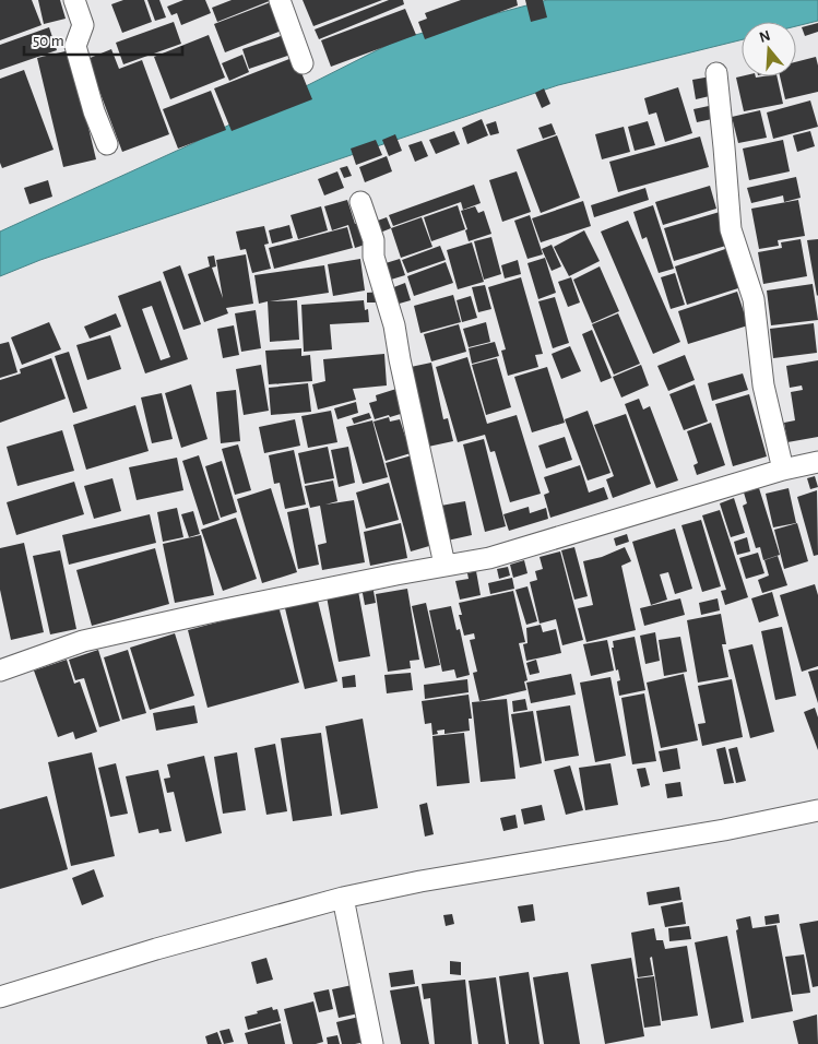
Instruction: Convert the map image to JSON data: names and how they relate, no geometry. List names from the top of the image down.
{
  "scale_bar": "50 m",
  "north": "top"
}
